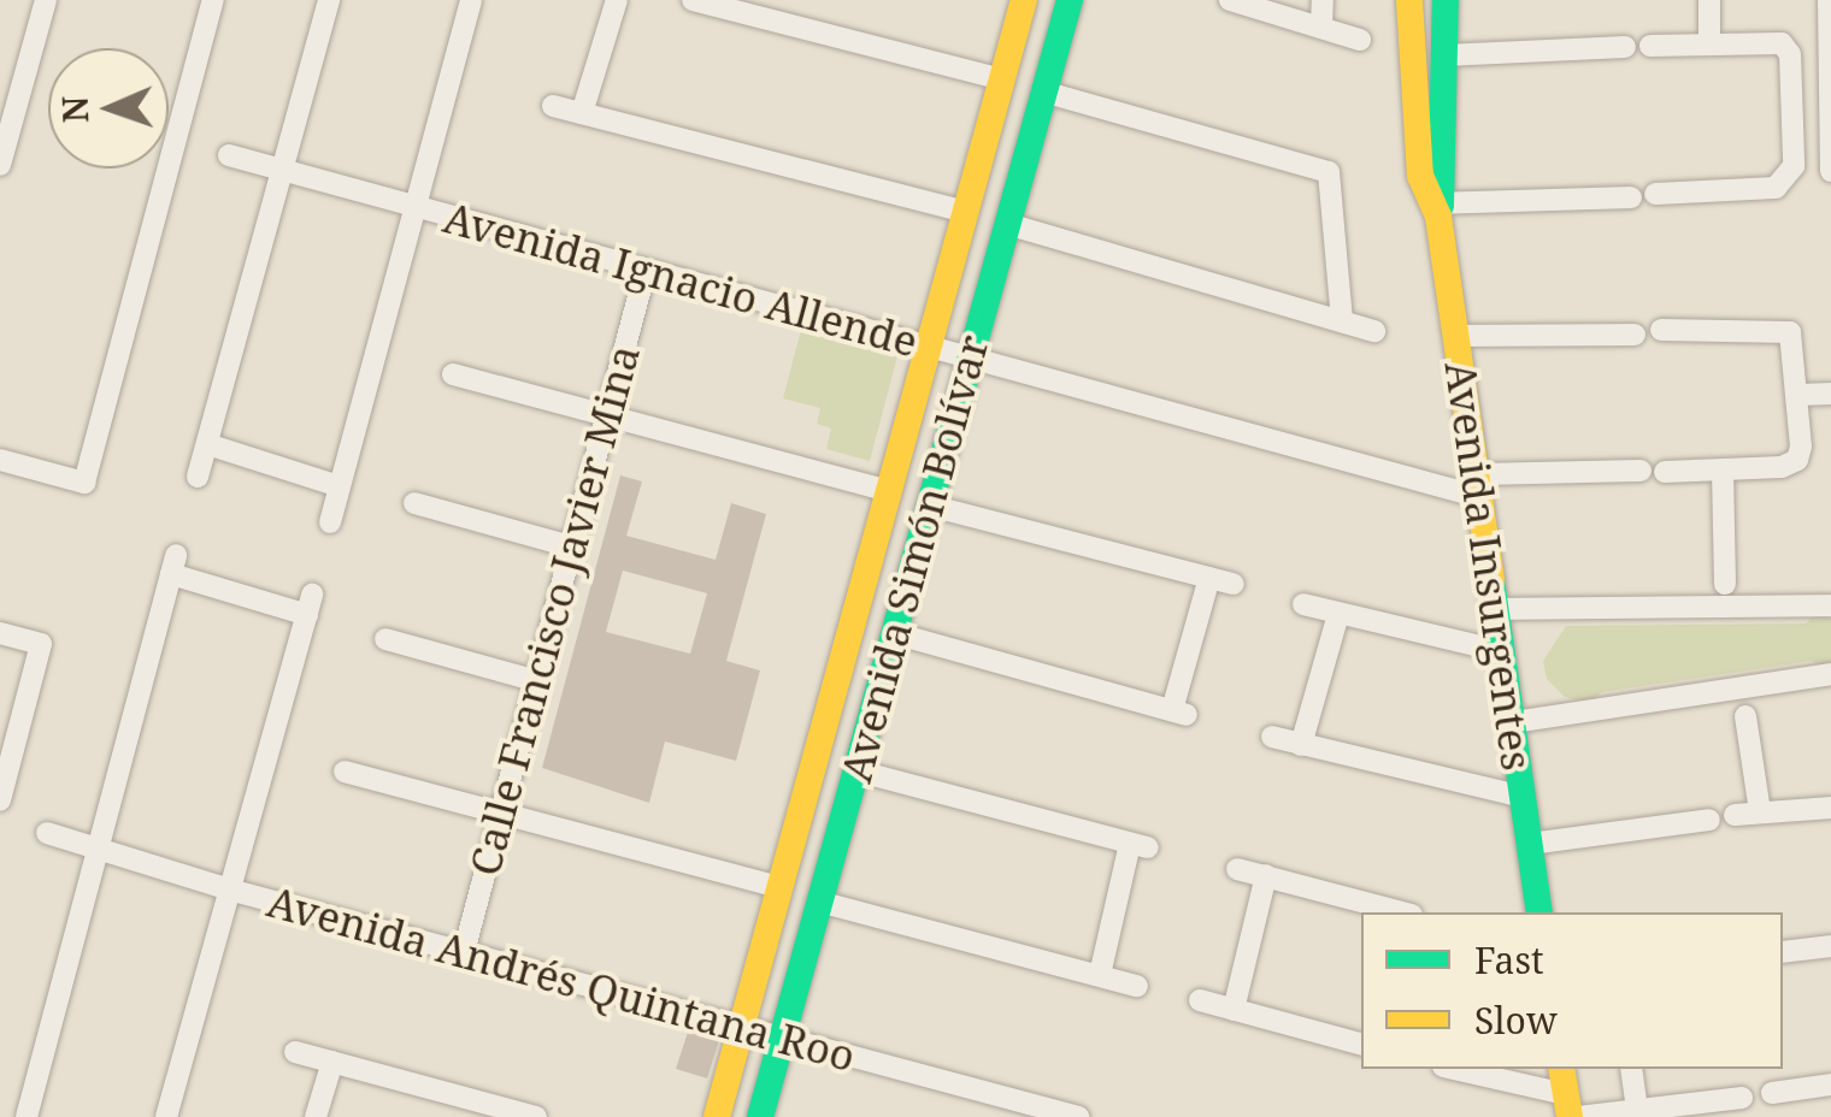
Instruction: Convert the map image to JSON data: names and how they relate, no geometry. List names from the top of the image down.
{
  "streets": {
    "main road": ["Avenida Simón Bolívar", "Avenida Insurgentes"],
    "street": ["Avenida Ignacio Allende", "Calle Francisco Javier Mina", "Avenida Andrés Quintana Roo"]
  },
  "crossings": [
    ["Avenida Ignacio Allende", "Avenida Simón Bolívar"],
    ["Avenida Ignacio Allende", "Avenida Insurgentes"],
    ["Avenida Ignacio Allende", "Calle Francisco Javier Mina"],
    ["Avenida Simón Bolívar", "Avenida Andrés Quintana Roo"],
    ["Calle Francisco Javier Mina", "Avenida Andrés Quintana Roo"]
  ],
  "legend": ["Fast", "Slow"],
  "north": "left"
}
